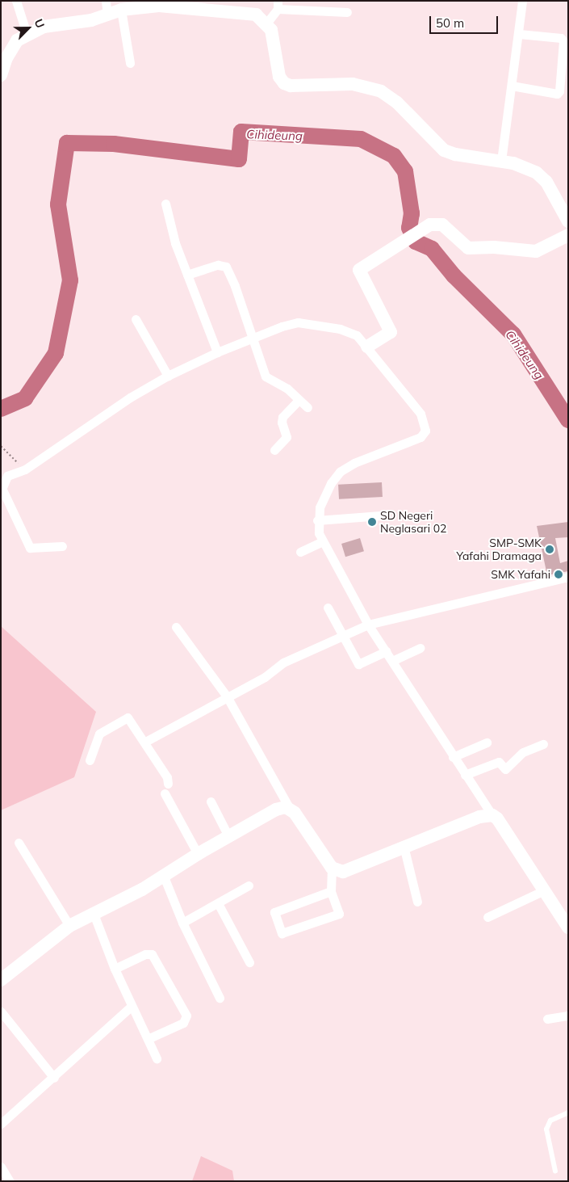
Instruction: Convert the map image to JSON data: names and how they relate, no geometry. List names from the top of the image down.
{
  "water": ["Cihideung"],
  "places": ["SD Negeri Neglasari 02", "SMP-SMK Yafahi Dramaga", "SMK Yafahi"],
  "scale_bar": "50 m",
  "north": "top right"
}
